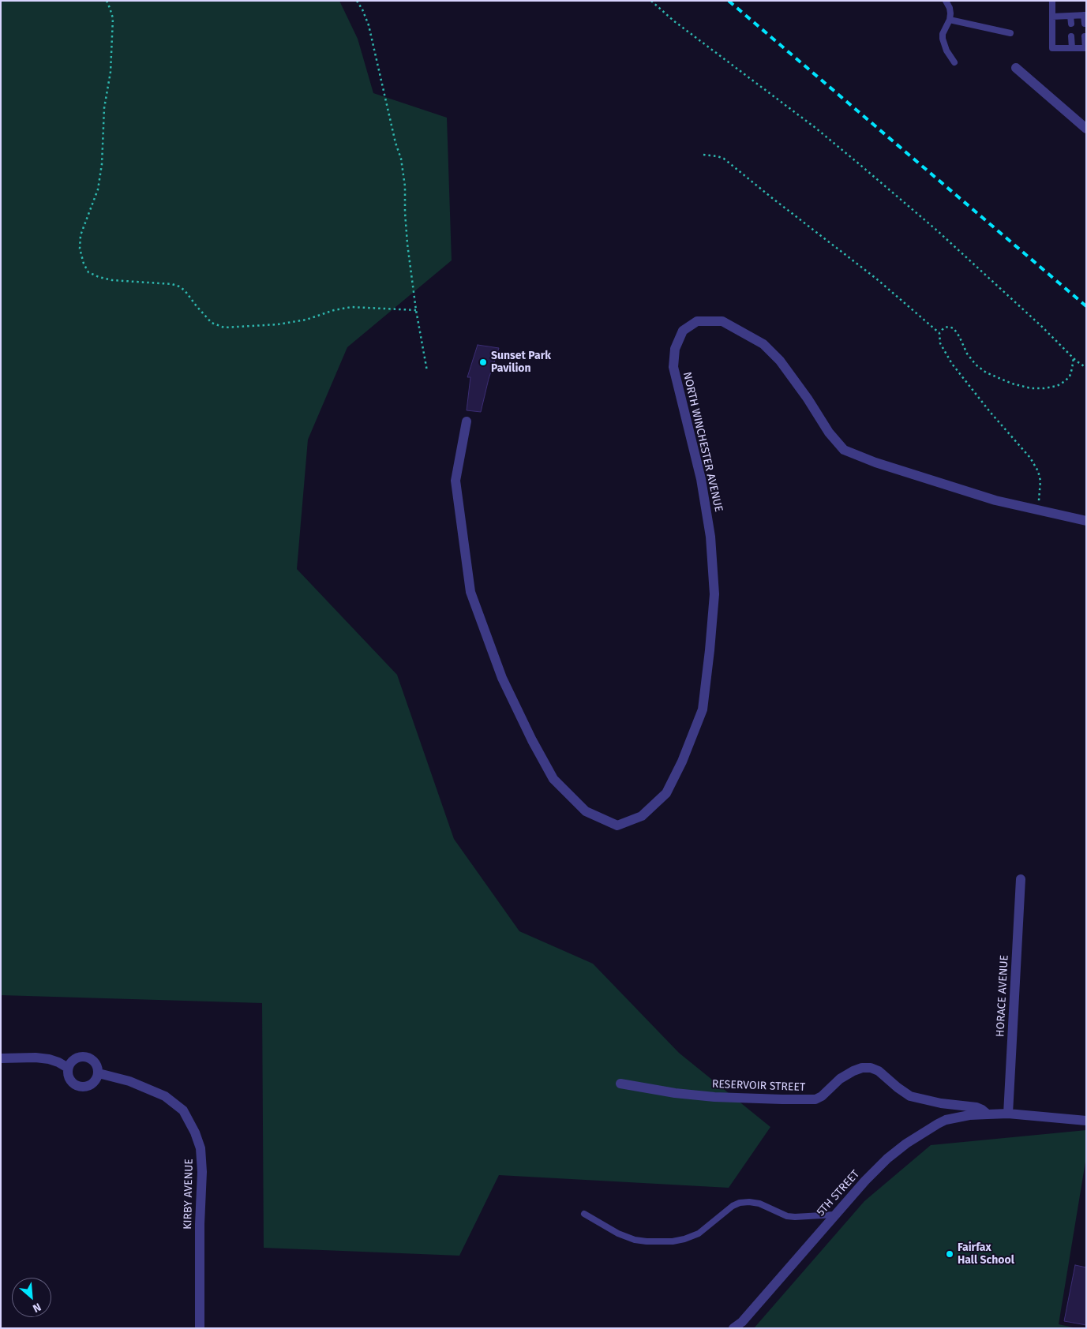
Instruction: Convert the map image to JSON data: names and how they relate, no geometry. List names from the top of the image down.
{
  "streets": {
    "street": [
      "NORTH WINCHESTER AVENUE",
      "HORACE AVENUE",
      "RESERVOIR STREET",
      "5TH STREET",
      "KIRBY AVENUE"
    ]
  },
  "crossings": [
    ["HORACE AVENUE", "RESERVOIR STREET"],
    ["RESERVOIR STREET", "5TH STREET"]
  ],
  "places": ["Sunset Park Pavilion", "Fairfax Hall School"],
  "north": "bottom right"
}
